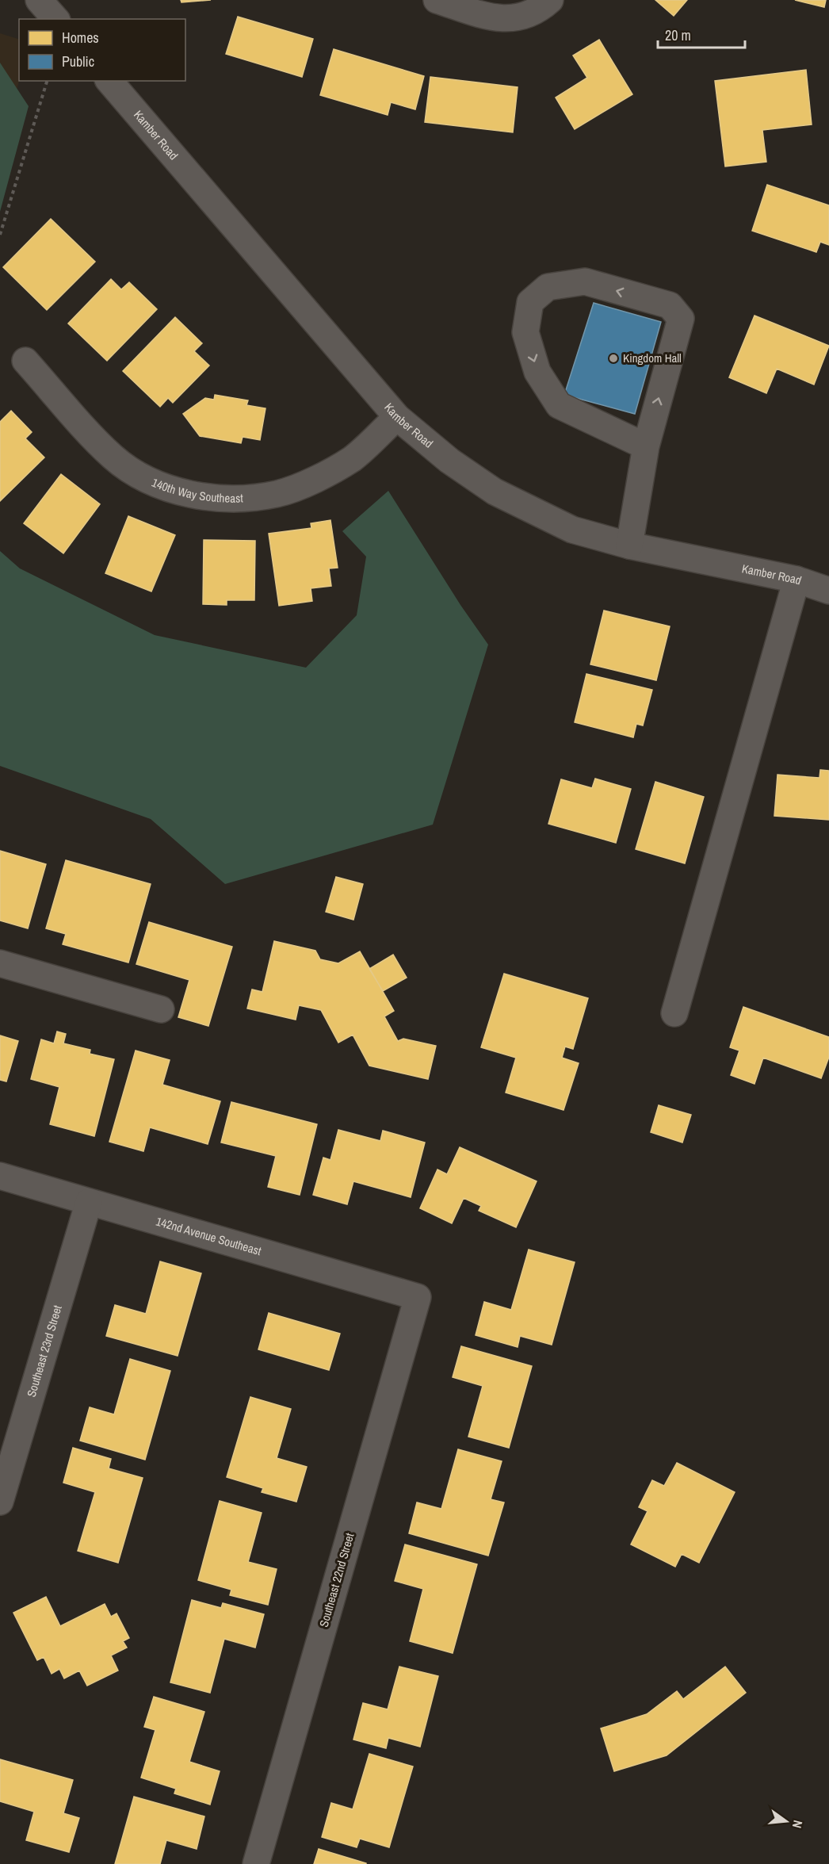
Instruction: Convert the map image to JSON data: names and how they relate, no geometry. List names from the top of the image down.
{
  "streets": {
    "street": [
      "Kamber Road",
      "140th Way Southeast",
      "142nd Avenue Southeast",
      "Southeast 23rd Street",
      "Southeast 22nd Street"
    ]
  },
  "crossings": [
    ["Kamber Road", "140th Way Southeast"],
    ["142nd Avenue Southeast", "Southeast 23rd Street"],
    ["142nd Avenue Southeast", "Southeast 22nd Street"]
  ],
  "places": ["Kingdom Hall"],
  "legend": ["Homes", "Public"],
  "scale_bar": "20 m",
  "north": "right"
}
